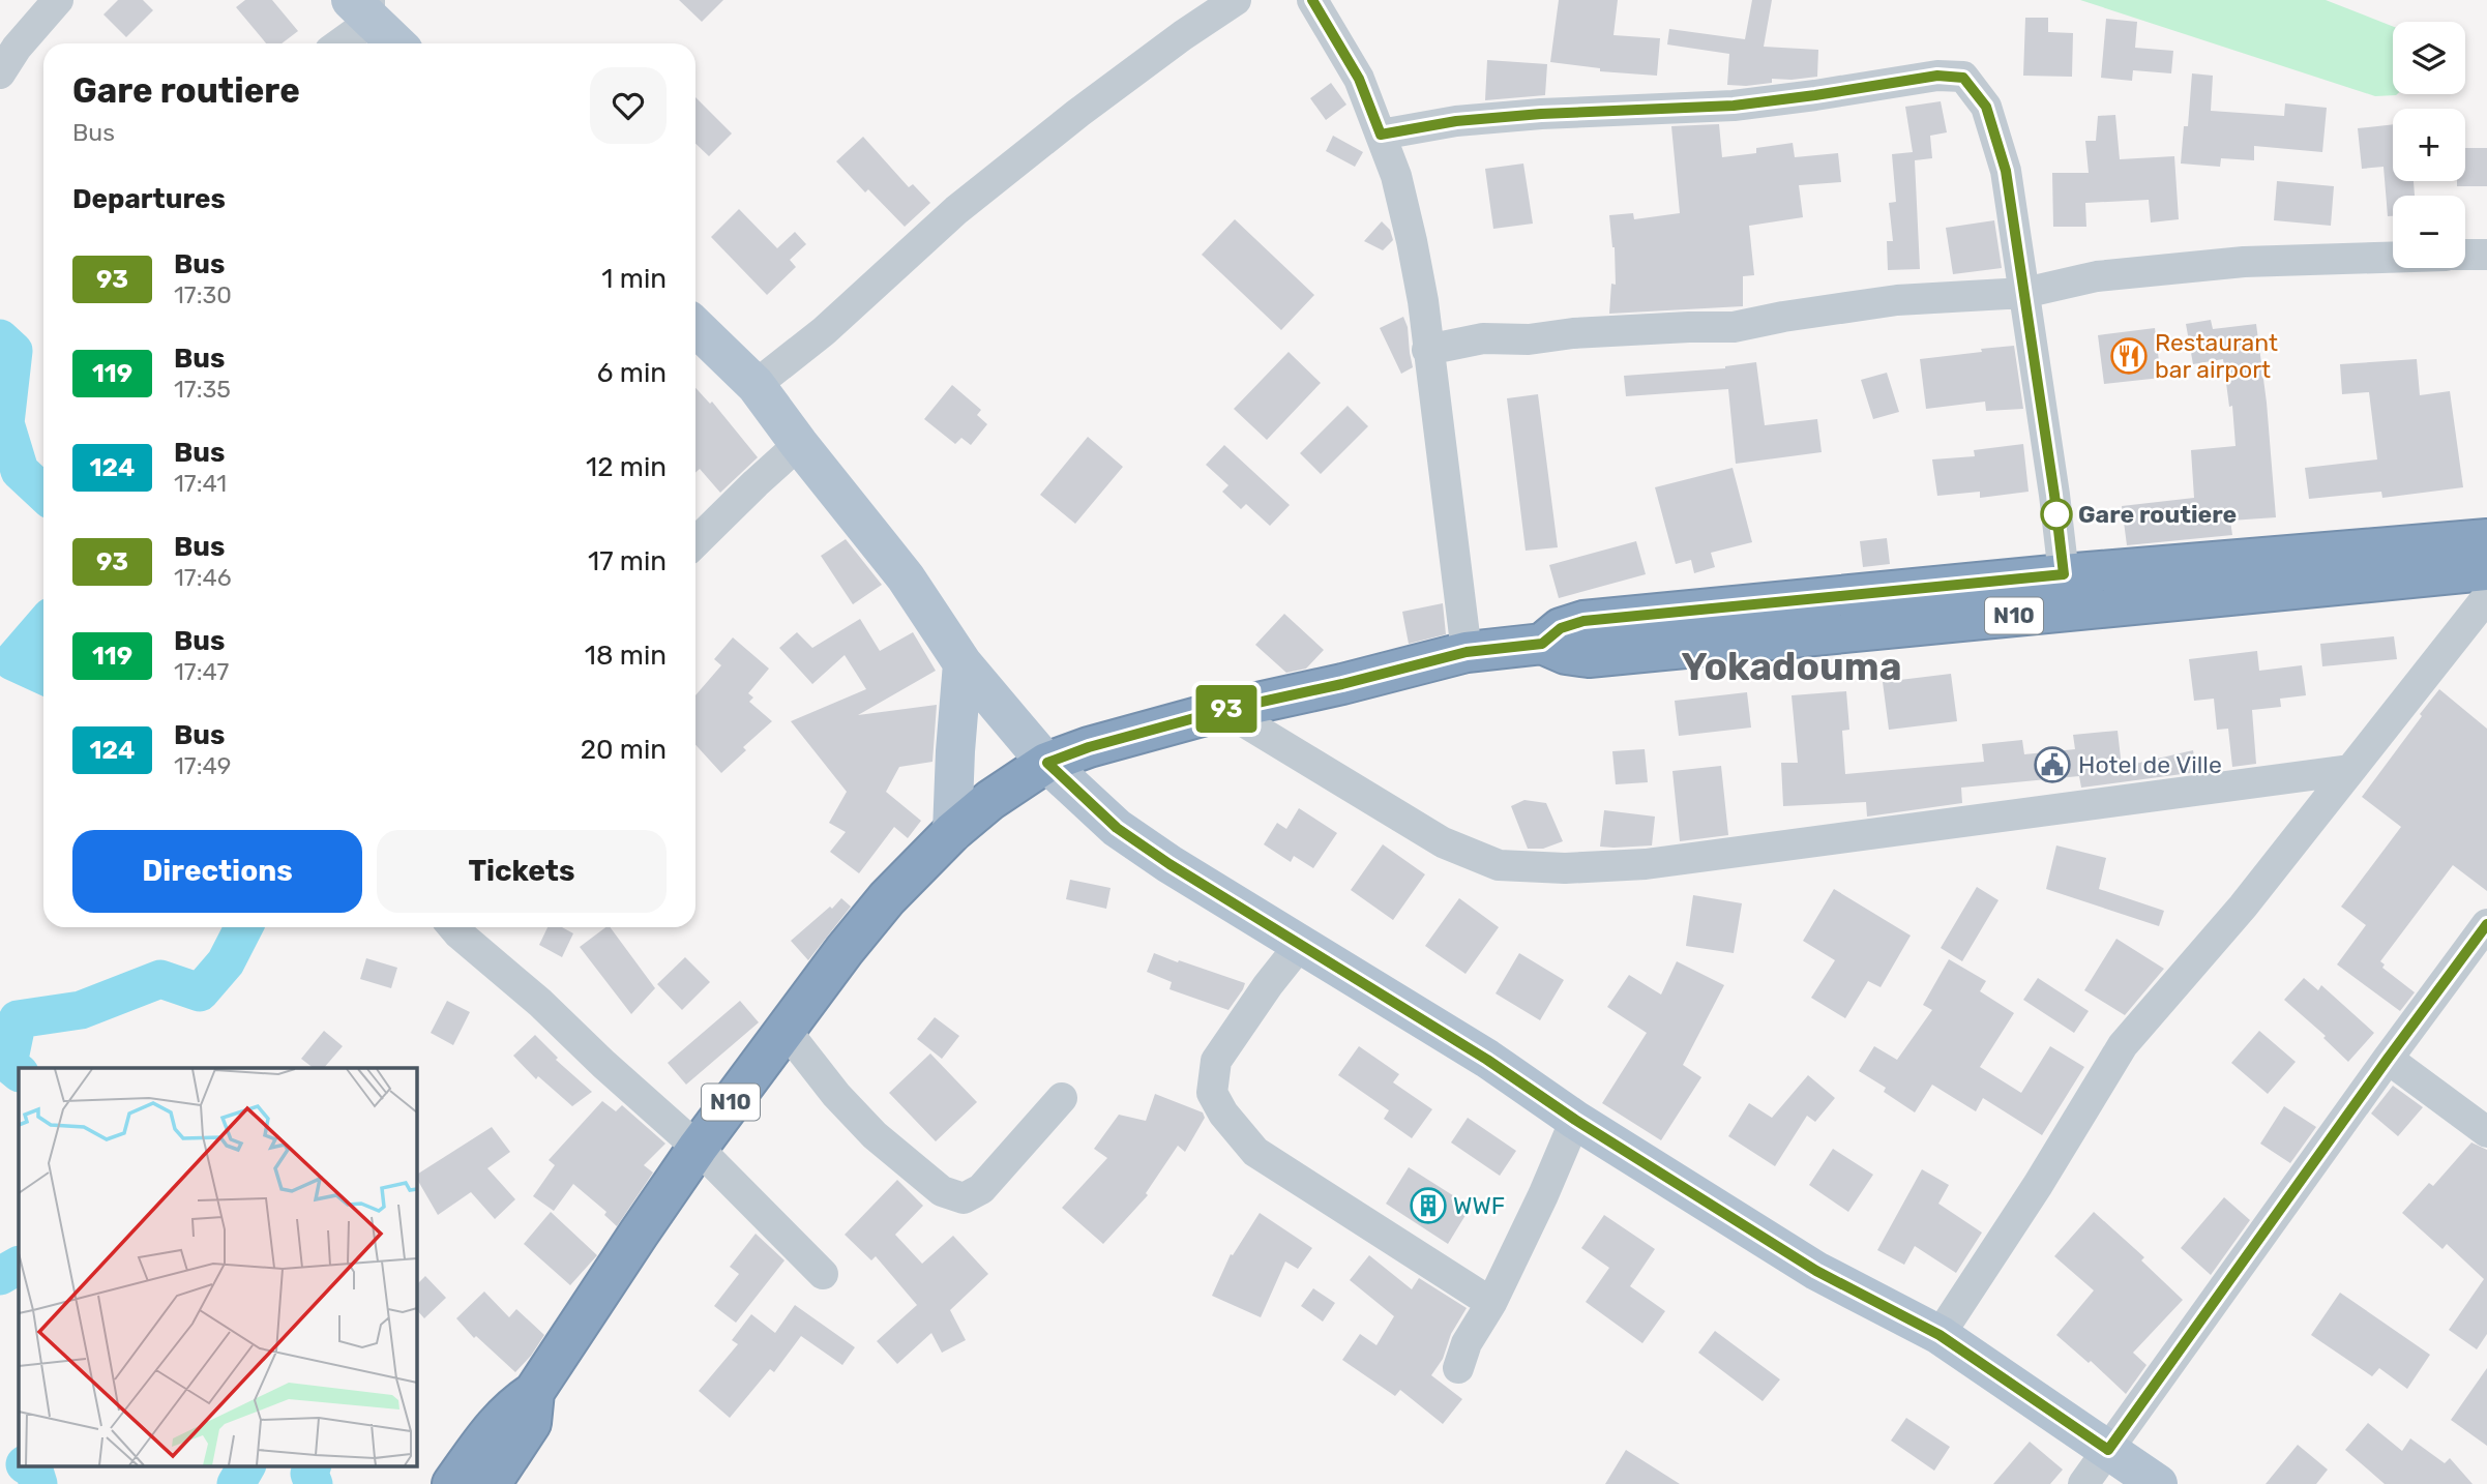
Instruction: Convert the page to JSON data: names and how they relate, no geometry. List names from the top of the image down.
{
  "streets": {
    "highway": ["N10"]
  },
  "districts": ["Yokadouma"],
  "places": {
    "restaurant": ["Restaurant bar airport"],
    "other": ["Gare routiere"],
    "public building": ["Hotel de Ville"],
    "building": ["WWF"]
  },
  "lines": ["bus line 93"],
  "page": {
    "on_map": "93",
    "map_buttons": ["+", "−"],
    "heading": [
      ["Gare routiere", "Bus"],
      "Departures"
    ],
    "list": [
      {
        "mark": "93",
        "name": "Bus",
        "note": "17:30",
        "value": "1 min"
      },
      {
        "mark": "119",
        "name": "Bus",
        "note": "17:35",
        "value": "6 min"
      },
      {
        "mark": "124",
        "name": "Bus",
        "note": "17:41",
        "value": "12 min"
      },
      {
        "mark": "93",
        "name": "Bus",
        "note": "17:46",
        "value": "17 min"
      },
      {
        "mark": "119",
        "name": "Bus",
        "note": "17:47",
        "value": "18 min"
      },
      {
        "mark": "124",
        "name": "Bus",
        "note": "17:49",
        "value": "20 min"
      }
    ],
    "buttons": ["Directions", "Tickets"]
  }
}
